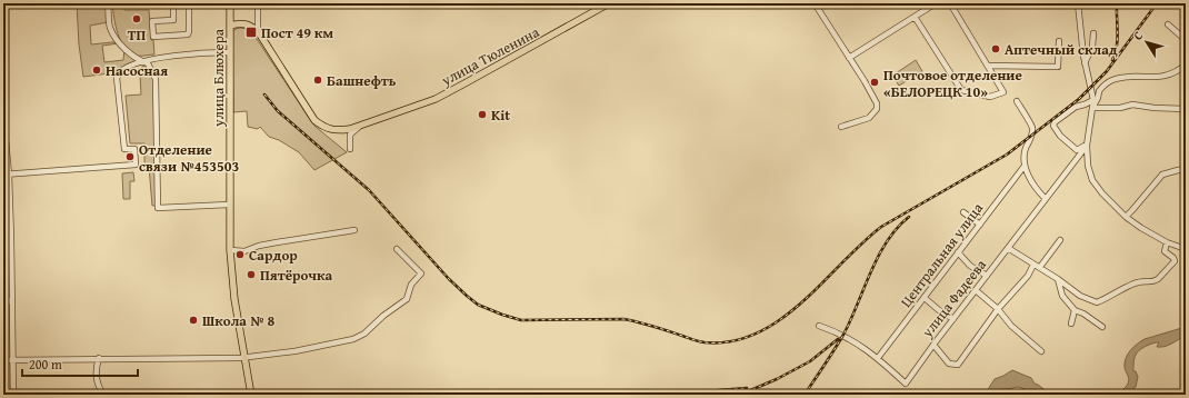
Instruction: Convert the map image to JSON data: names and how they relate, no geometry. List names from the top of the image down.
{
  "streets": {
    "main road": ["улица Тюленина", "улица Блюхера"],
    "street": ["Центральная улица", "улица Фадеева"]
  },
  "crossings": [
    ["Центральная улица", "улица Фадеева"]
  ],
  "places": {
    "other": [
      "ТП",
      "Аптечный склад",
      "Насосная",
      "Башнефть",
      "Почтовое отделение «БЕЛОРЕЦК 10»",
      "Kit",
      "Отделение связи №453503",
      "Сардор",
      "Пятёрочка",
      "Школа № 8"
    ],
    "transit": ["Пост 49 км"]
  },
  "scale_bar": "200 m",
  "north": "top left"
}
